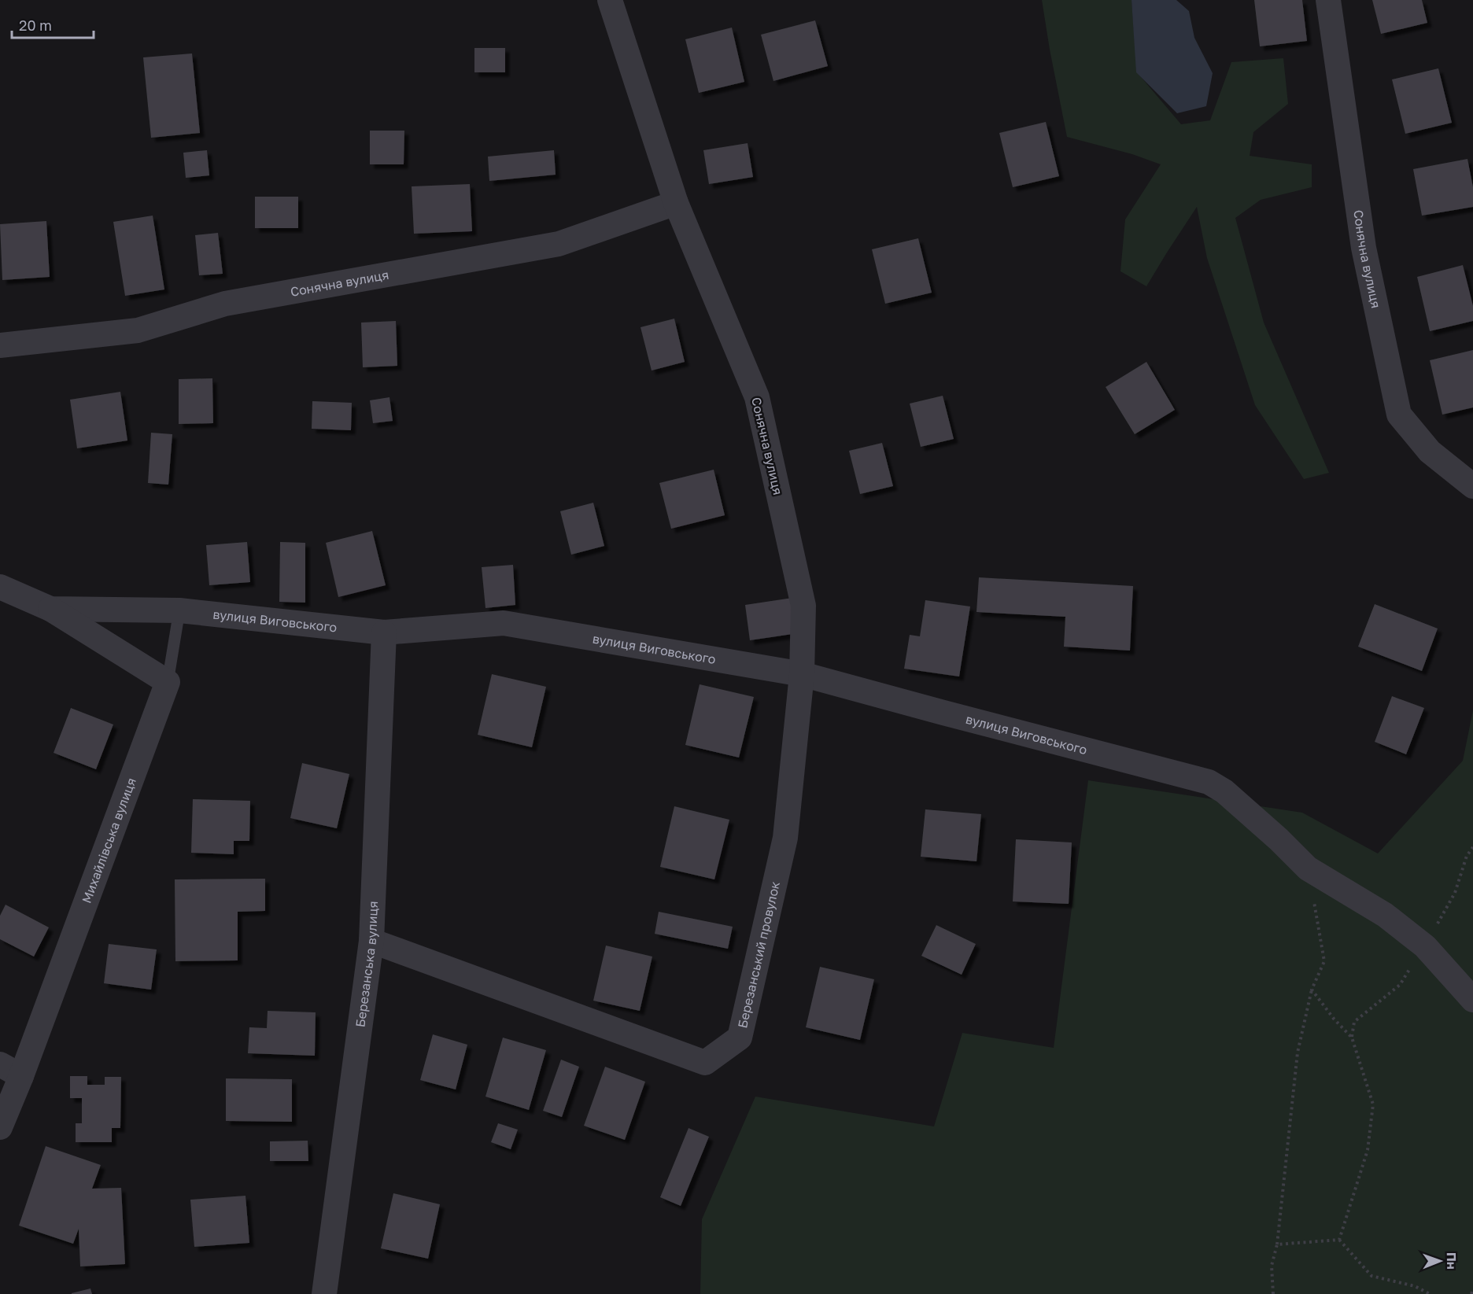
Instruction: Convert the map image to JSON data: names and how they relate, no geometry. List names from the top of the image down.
{
  "streets": {
    "street": [
      "Сонячна вулиця",
      "вулиця Виговського",
      "Михайлівська вулиця",
      "Березанський провулок",
      "Березанська вулиця"
    ]
  },
  "crossings": [
    ["Сонячна вулиця", "вулиця Виговського"],
    ["Сонячна вулиця", "Березанський провулок"],
    ["вулиця Виговського", "Березанський провулок"],
    ["вулиця Виговського", "Березанська вулиця"],
    ["Березанський провулок", "Березанська вулиця"]
  ],
  "scale_bar": "20 m",
  "north": "right"
}
